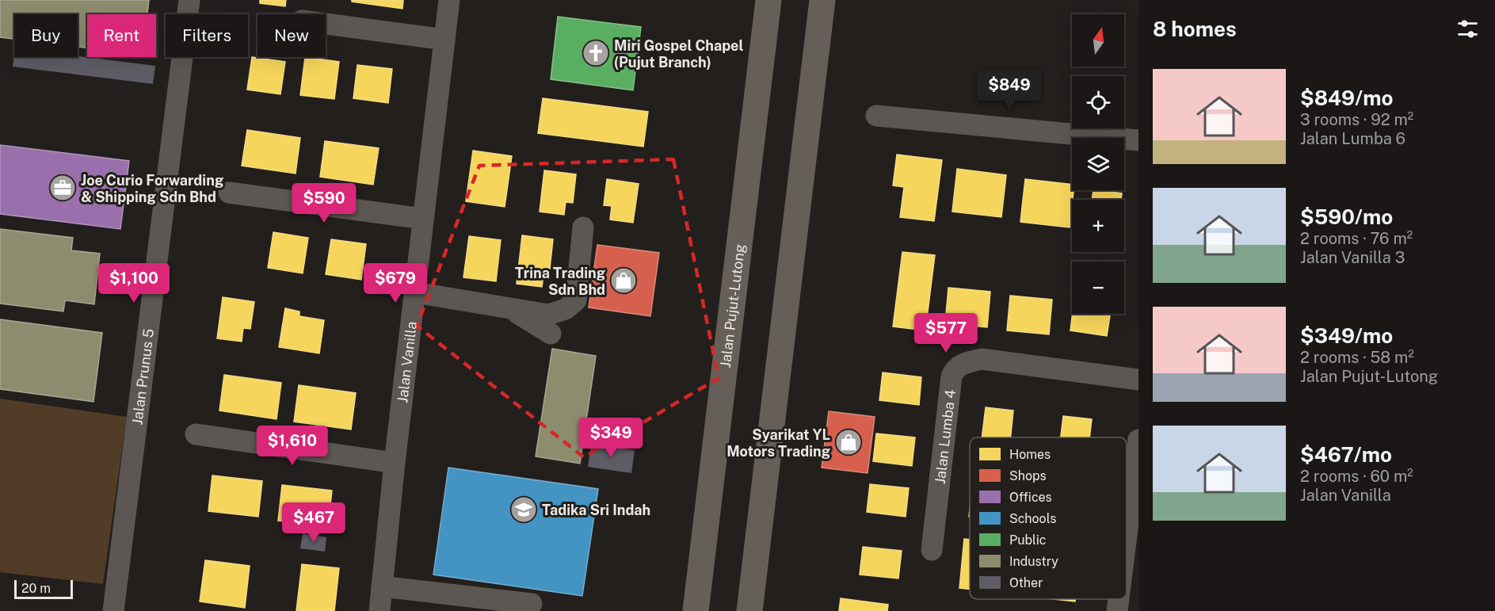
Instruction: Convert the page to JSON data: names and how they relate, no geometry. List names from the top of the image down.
{
  "streets": {
    "highway": ["Jalan Pujut-Lutong"],
    "street": ["Jalan Vanilla", "Jalan Prunus 5", "Jalan Lumba 4"]
  },
  "places": {
    "church": ["Miri Gospel Chapel (Pujut Branch)"],
    "office": ["Joe Curio Forwarding & Shipping Sdn Bhd"],
    "shop": ["Trina Trading Sdn Bhd", "Syarikat YL Motors Trading"],
    "school or university": ["Tadika Sri Indah"]
  },
  "legend": [
    "Homes",
    "Shops",
    "Offices",
    "Schools",
    "Public",
    "Industry",
    "Other"
  ],
  "scale_bar": "20 m",
  "north": "top",
  "page": {
    "heading": "8 homes",
    "map_buttons": ["+", "−"],
    "chip": [
      "Buy",
      "Rent",
      "Filters",
      "New"
    ],
    "list": [
      {
        "name": "$849/mo",
        "note": "3 rooms · 92 m² · Jalan Lumba 6"
      },
      {
        "name": "$590/mo",
        "note": "2 rooms · 76 m² · Jalan Vanilla 3"
      },
      {
        "name": "$349/mo",
        "note": "2 rooms · 58 m² · Jalan Pujut-Lutong"
      },
      {
        "name": "$467/mo",
        "note": "2 rooms · 60 m² · Jalan Vanilla"
      }
    ],
    "price": [
      "$849",
      "$590",
      "$1,100",
      "$679",
      "$577",
      "$349",
      "$1,610",
      "$467"
    ],
    "scale": "20 m"
  }
}
